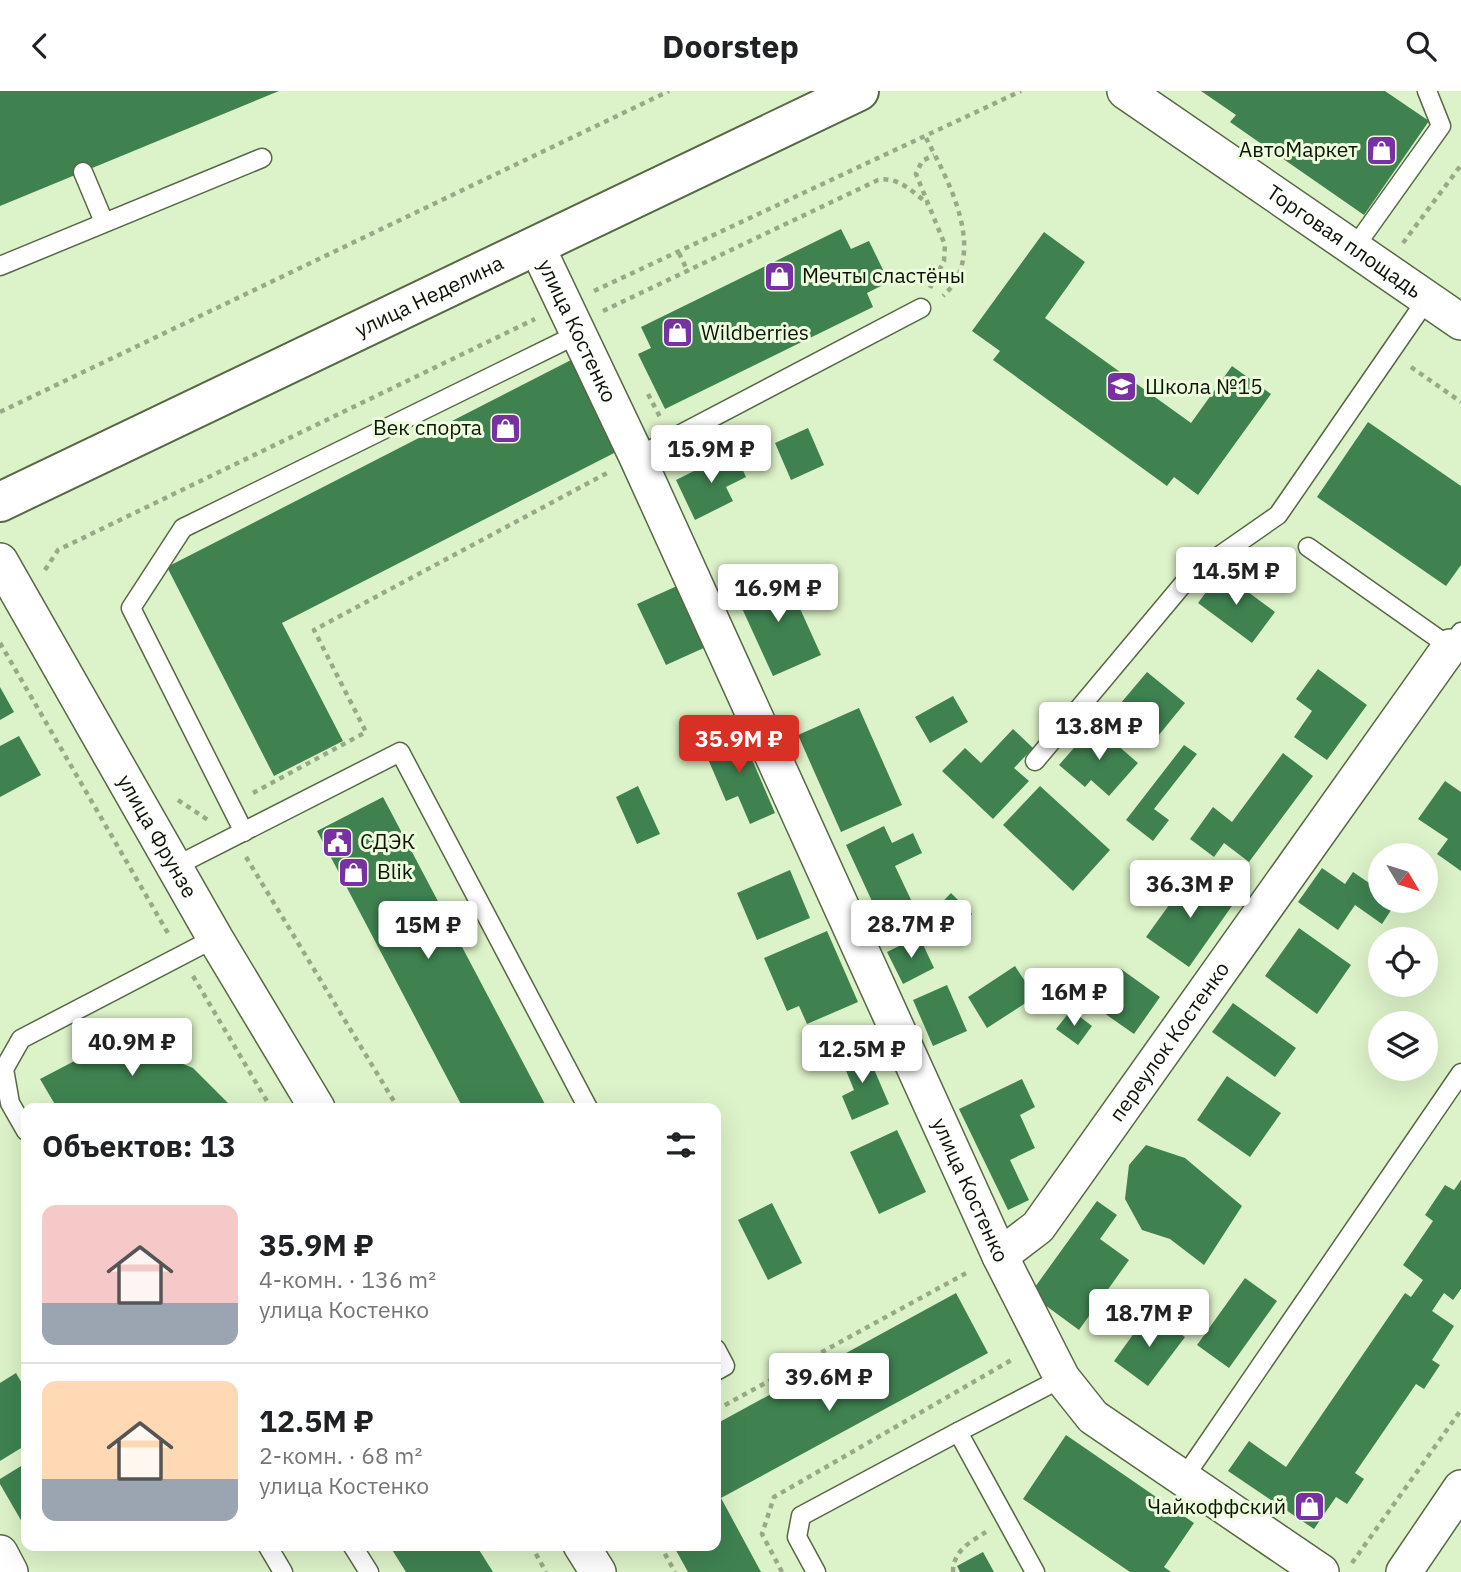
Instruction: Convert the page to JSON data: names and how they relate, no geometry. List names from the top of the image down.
{
  "streets": {
    "main road": ["улица Неделина"],
    "street": [
      "Торговая площадь",
      "улица Костенко",
      "улица Фрунзе",
      "переулок Костенко"
    ]
  },
  "crossings": [
    ["улица Неделина", "улица Костенко"],
    ["улица Костенко", "переулок Костенко"]
  ],
  "places": {
    "shop": [
      "АвтоМаркет",
      "Мечты сластёны",
      "Wildberries",
      "Век спорта",
      "Blik",
      "Чайкоффский"
    ],
    "school or university": ["Школа №15"],
    "public building": ["СДЭК"]
  },
  "north": "bottom right",
  "page": {
    "header": "Doorstep",
    "price": [
      "15.9M ₽",
      "14.5M ₽",
      "16.9M ₽",
      "13.8M ₽",
      "35.9M ₽",
      "36.3M ₽",
      "28.7M ₽",
      "15M ₽",
      "16M ₽",
      "40.9M ₽",
      "12.5M ₽",
      "18.7M ₽",
      "39.6M ₽"
    ],
    "heading": "Объектов: 13",
    "list": [
      {
        "name": "35.9M ₽",
        "note": "4-комн. · 136 m² · улица Костенко"
      },
      {
        "name": "12.5M ₽",
        "note": "2-комн. · 68 m² · улица Костенко"
      }
    ]
  }
}
